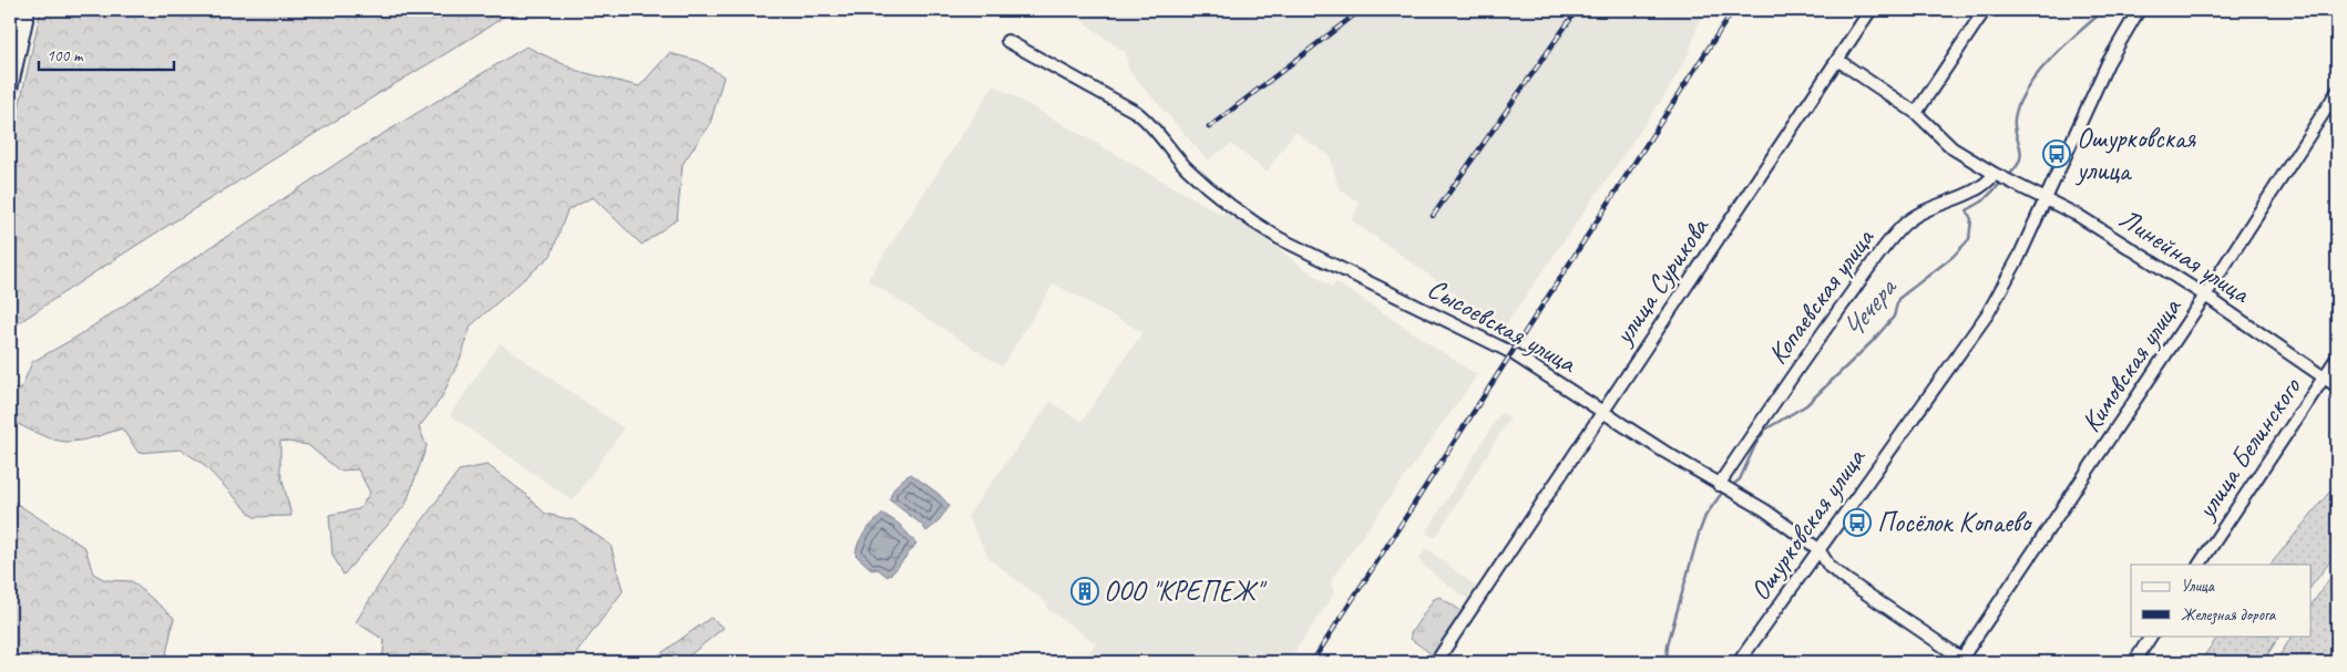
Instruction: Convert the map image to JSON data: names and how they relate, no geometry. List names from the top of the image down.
{
  "streets": {
    "street": [
      "Линейная улица",
      "улица Сурикова",
      "Копаевская улица",
      "Сысоевская улица",
      "Кимовская улица",
      "улица Белинского",
      "Ошурковская улица"
    ]
  },
  "crossings": [
    ["Линейная улица", "улица Сурикова"],
    ["Линейная улица", "Копаевская улица"],
    ["Линейная улица", "Кимовская улица"],
    ["Линейная улица", "улица Белинского"],
    ["Линейная улица", "Ошурковская улица"],
    ["улица Сурикова", "Сысоевская улица"],
    ["Копаевская улица", "Сысоевская улица"],
    ["Сысоевская улица", "Кимовская улица"],
    ["Сысоевская улица", "Ошурковская улица"]
  ],
  "water": ["Чечера"],
  "places": {
    "bus stop": ["Ошурковская улица", "Посёлок Копаево"],
    "building": ["ООО \"КРЕПЕЖ\""]
  },
  "legend": ["Улица", "Железная дорога"],
  "scale_bar": "100 m"
}
